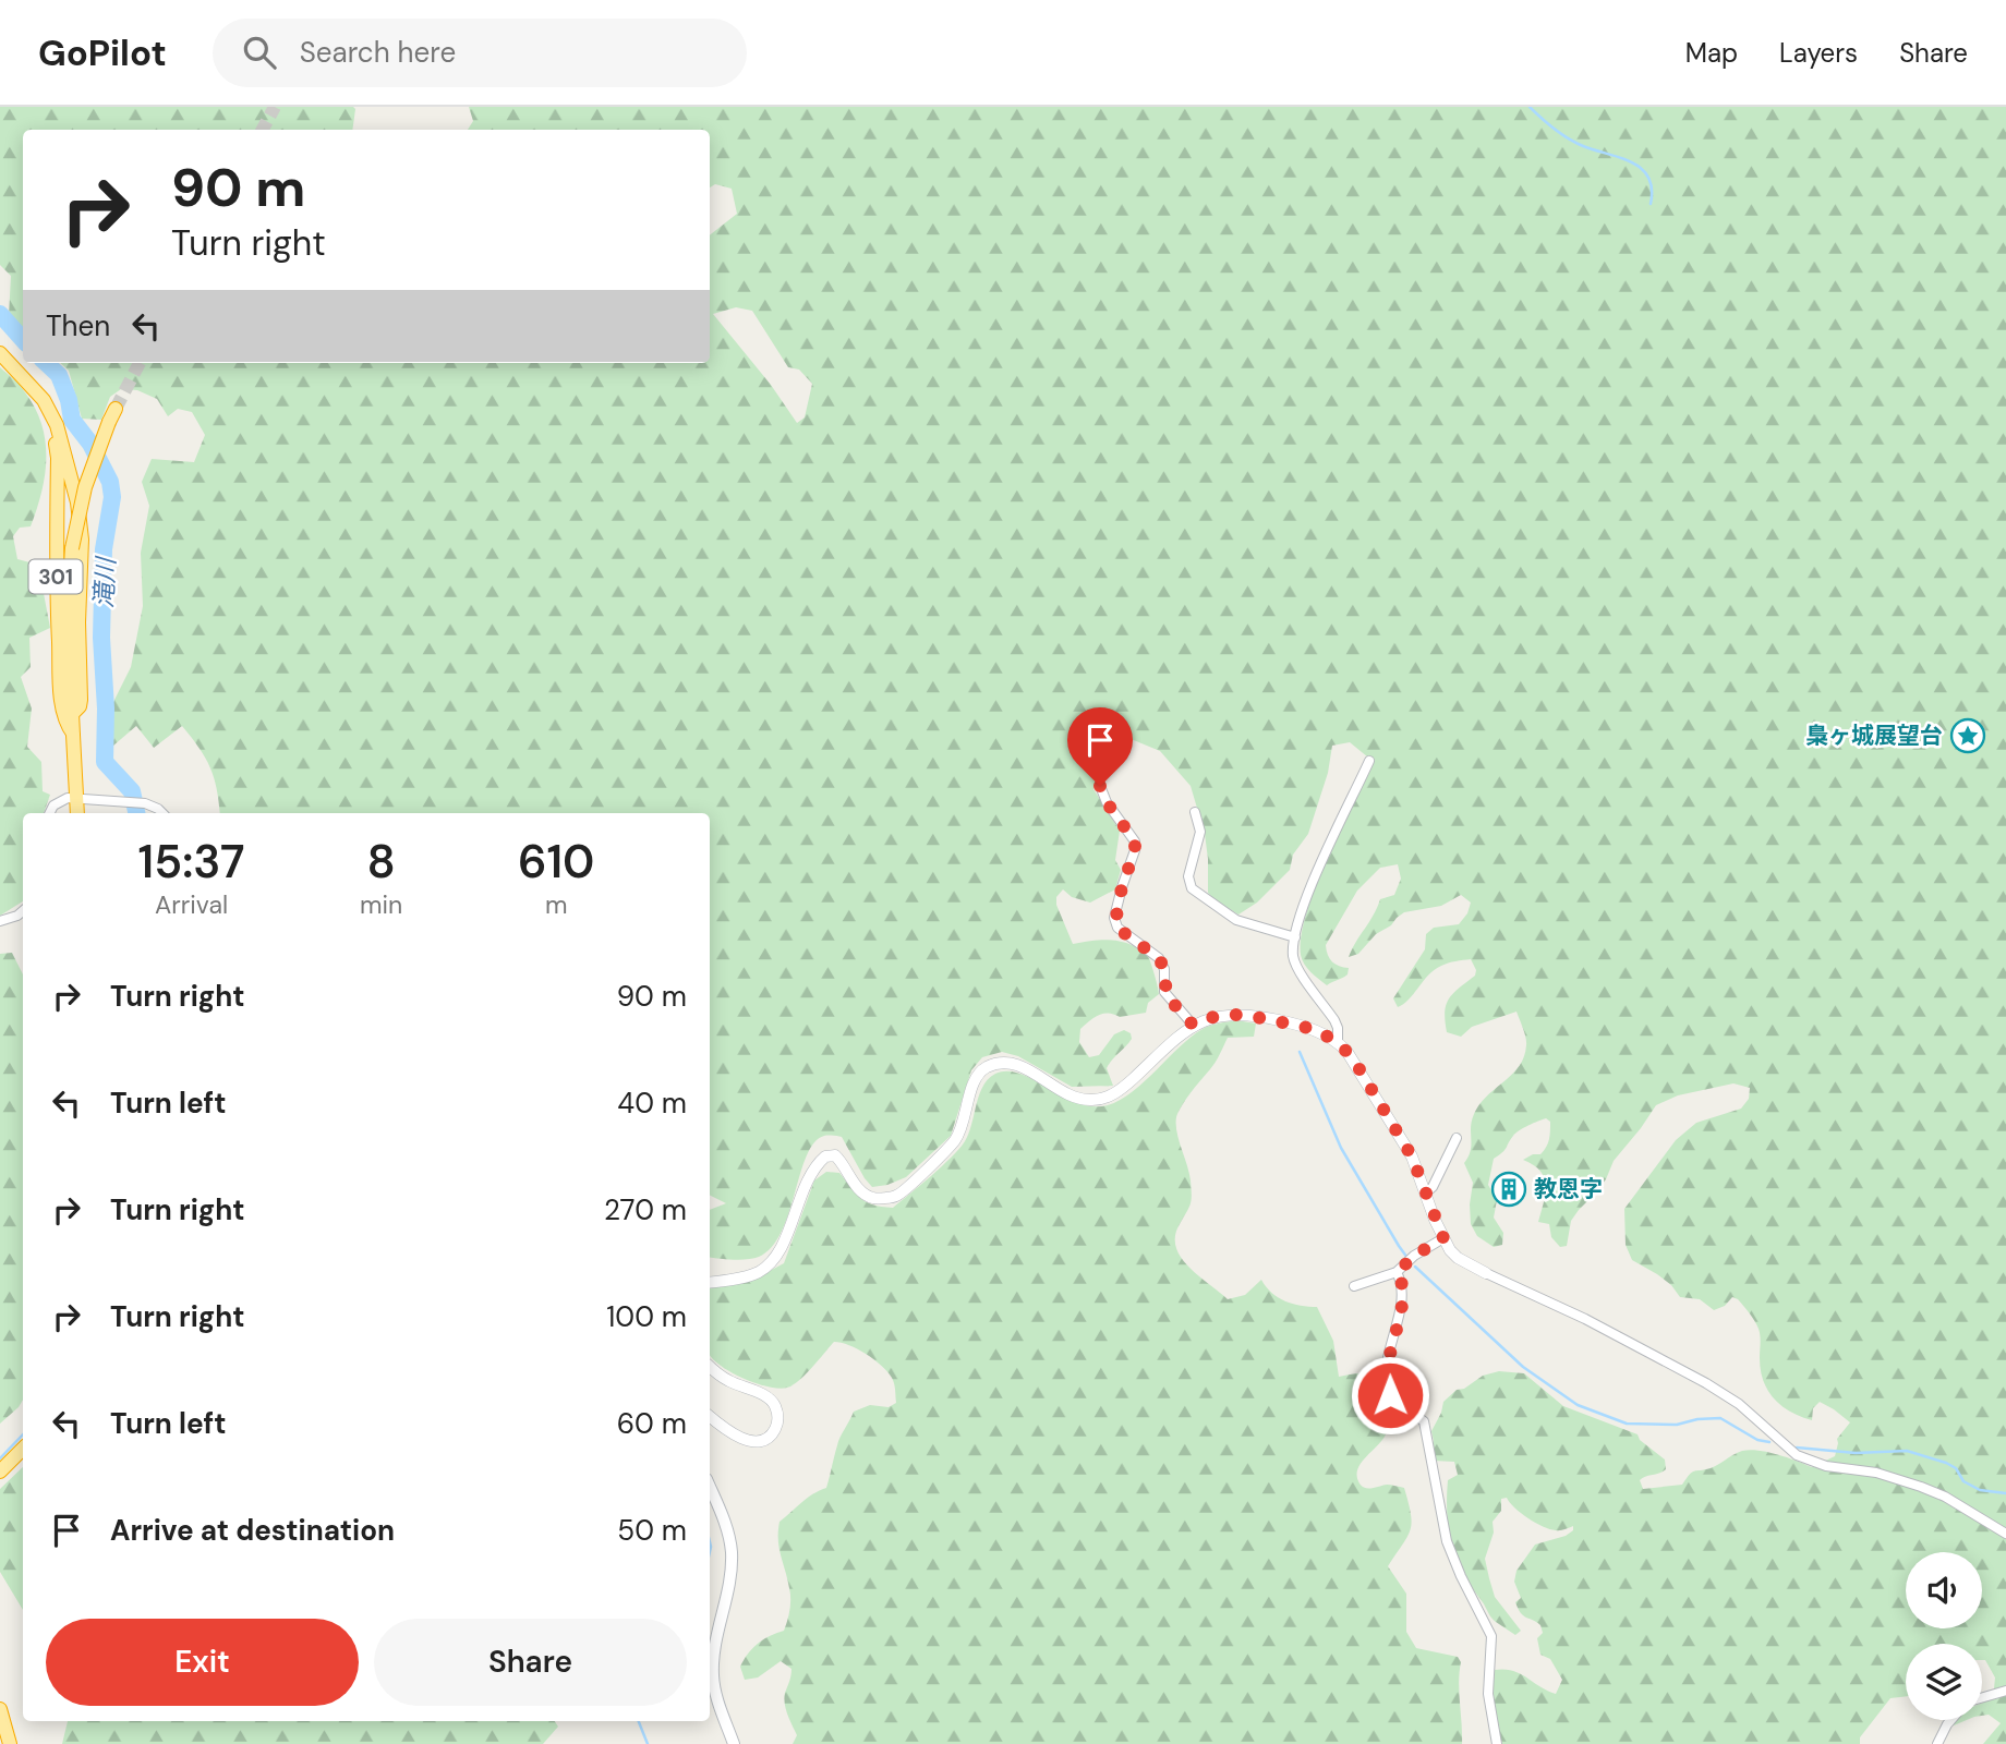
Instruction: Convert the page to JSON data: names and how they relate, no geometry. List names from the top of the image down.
{
  "streets": {
    "highway": ["301"]
  },
  "water": ["滝川"],
  "places": {
    "place": ["梟ヶ城展望台"],
    "building": ["教恩字"]
  },
  "page": {
    "header": "GoPilot",
    "search": "Search here",
    "nav": ["Map", "Layers", "Share"],
    "turn": ["90 m", "Turn right"],
    "then": "Then",
    "eta": [
      "15:37",
      "Arrival",
      "8",
      "min",
      "610",
      "m"
    ],
    "list": [
      {
        "name": "Turn right",
        "value": "90 m"
      },
      {
        "name": "Turn left",
        "value": "40 m"
      },
      {
        "name": "Turn right",
        "value": "270 m"
      },
      {
        "name": "Turn right",
        "value": "100 m"
      },
      {
        "name": "Turn left",
        "value": "60 m"
      },
      {
        "name": "Arrive at destination",
        "value": "50 m"
      }
    ],
    "buttons": ["Exit", "Share"]
  }
}
